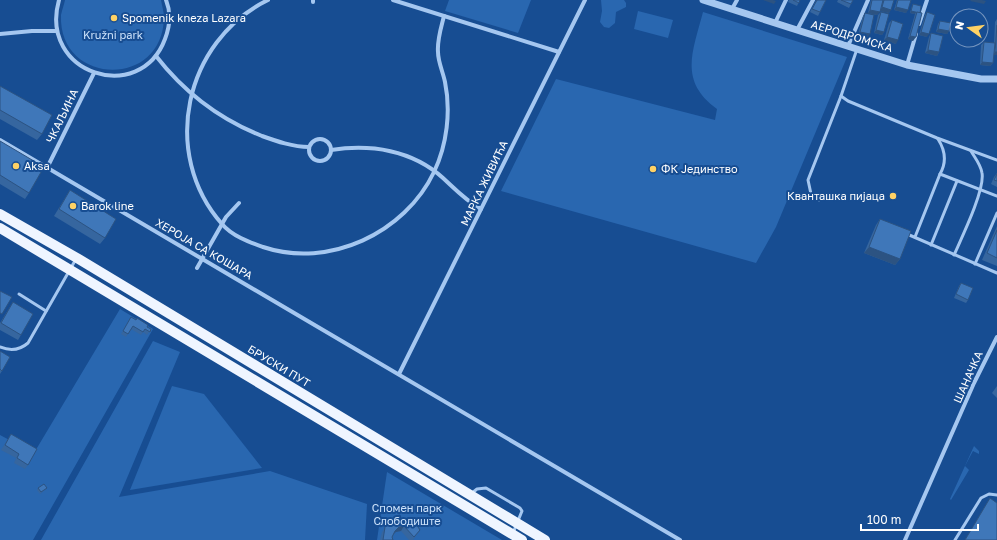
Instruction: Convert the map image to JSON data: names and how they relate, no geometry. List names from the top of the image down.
{
  "streets": {
    "main road": ["БРУСКИ ПУТ"],
    "street": [
      "АЕРОДРОМСКА",
      "ЧКАЉИНА",
      "МАРКА ЖИВИЋА",
      "ХЕРОЈА СА КОШАРА",
      "ШАНАЧКА"
    ]
  },
  "crossings": [
    ["ЧКАЉИНА", "ХЕРОЈА СА КОШАРА"],
    ["МАРКА ЖИВИЋА", "ХЕРОЈА СА КОШАРА"]
  ],
  "parks": ["Kružni park", "Спомен парк Слободиште"],
  "places": [
    "Spomenik kneza Lazara",
    "Aksa",
    "ФК Јединство",
    "Кванташка пијаца",
    "Barok line"
  ],
  "scale_bar": "100 m",
  "north": "left"
}
